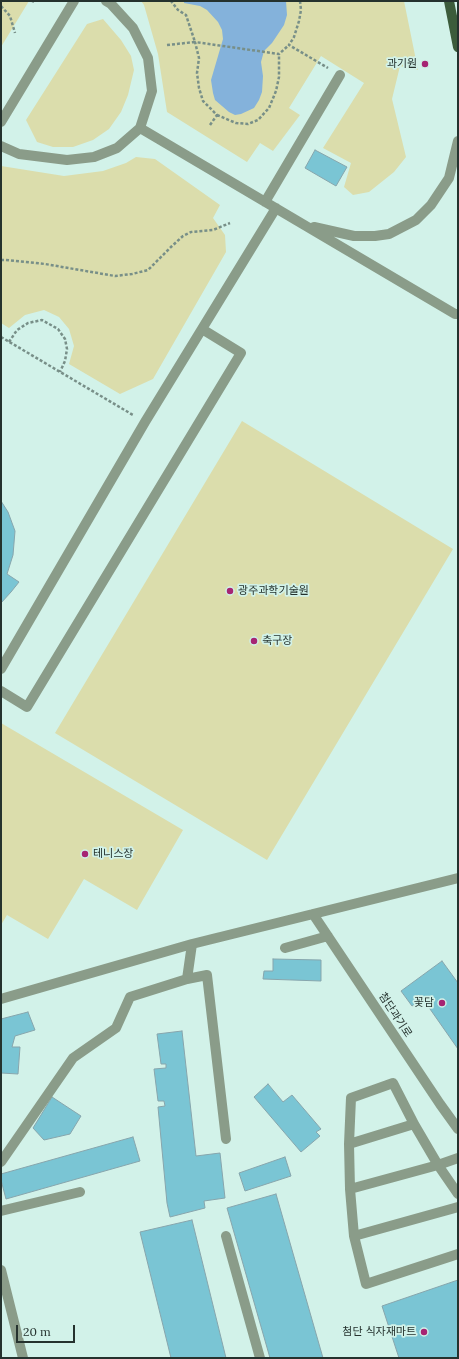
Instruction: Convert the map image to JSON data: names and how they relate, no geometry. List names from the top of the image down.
{
  "streets": {
    "street": ["첨단과기로"]
  },
  "places": [
    "과기원",
    "광주과학기술원",
    "축구장",
    "테니스장",
    "꽃담",
    "첨단 식자재마트"
  ],
  "scale_bar": "20 m"
}
